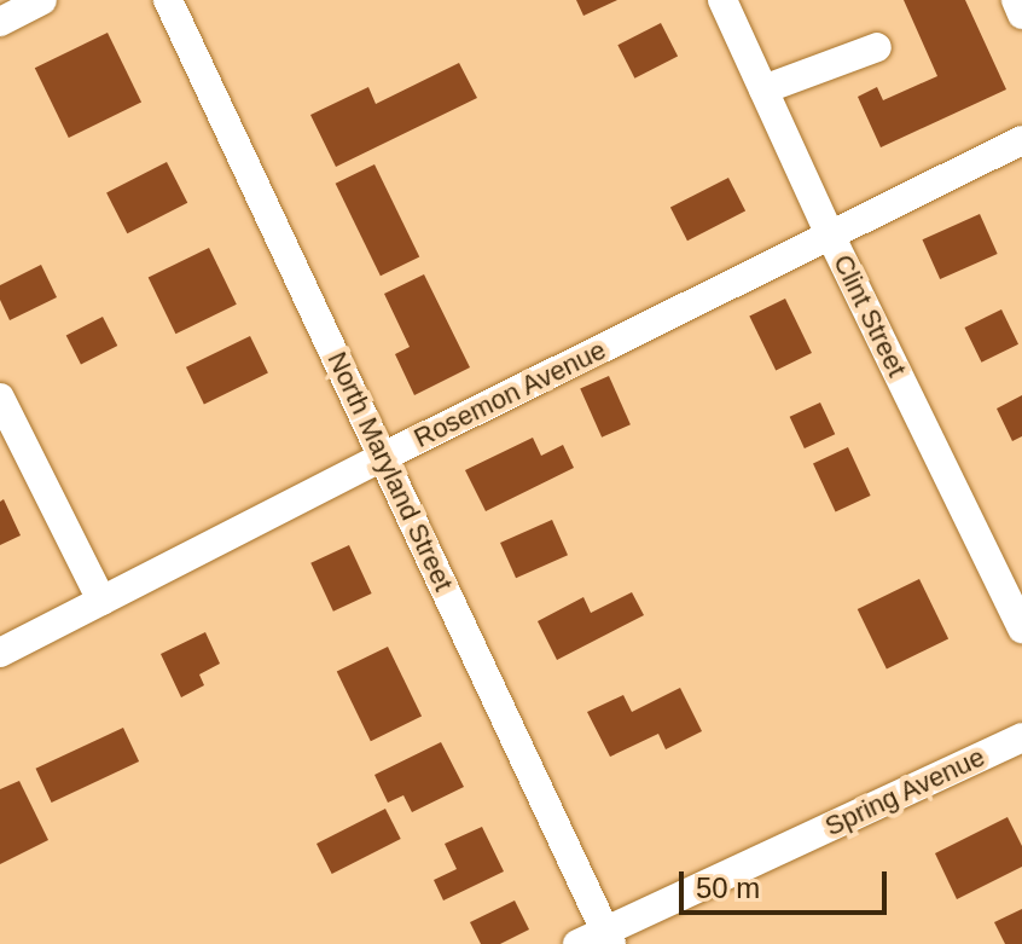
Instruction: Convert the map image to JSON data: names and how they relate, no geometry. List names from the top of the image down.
{
  "streets": {
    "street": [
      "Clint Street",
      "Rosemon Avenue",
      "North Maryland Street",
      "Spring Avenue"
    ]
  },
  "crossings": [
    ["Clint Street", "Rosemon Avenue"],
    ["Rosemon Avenue", "North Maryland Street"],
    ["North Maryland Street", "Spring Avenue"]
  ],
  "scale_bar": "50 m"
}
